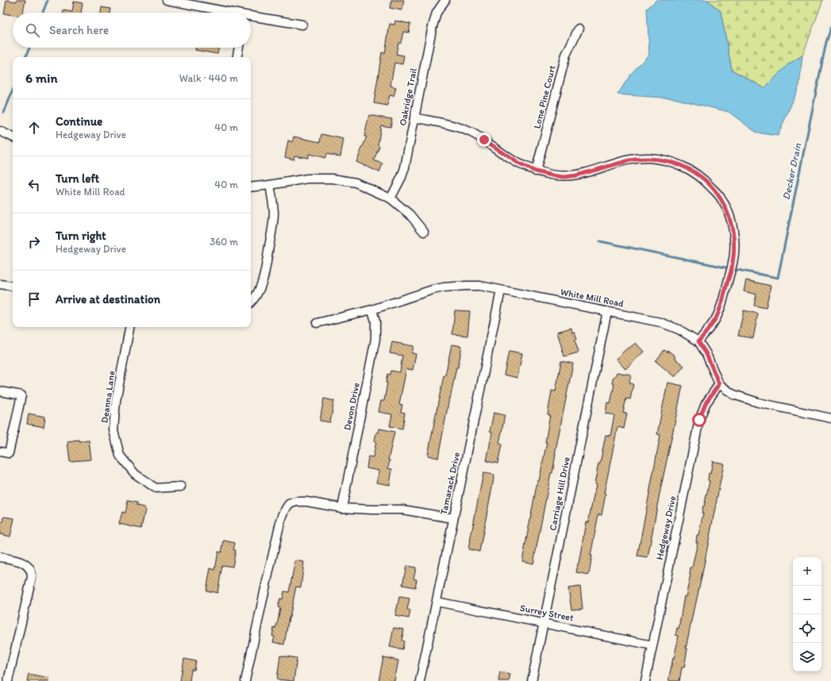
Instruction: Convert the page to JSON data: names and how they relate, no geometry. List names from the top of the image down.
{
  "streets": {
    "street": [
      "Oakridge Trail",
      "Lone Pine Court",
      "White Mill Road",
      "Deanna Lane",
      "Devon Drive",
      "Tamarack Drive",
      "Carriage Hill Drive",
      "Hedgeway Drive",
      "Surrey Street"
    ]
  },
  "crossings": [
    ["White Mill Road", "Devon Drive"],
    ["White Mill Road", "Tamarack Drive"],
    ["White Mill Road", "Carriage Hill Drive"],
    ["White Mill Road", "Hedgeway Drive"],
    ["Tamarack Drive", "Surrey Street"],
    ["Carriage Hill Drive", "Surrey Street"],
    ["Hedgeway Drive", "Surrey Street"]
  ],
  "water": ["Decker Drain"],
  "page": {
    "search": "Search here",
    "heading": ["6 min", "Walk · 440 m"],
    "list": [
      ["Continue", "Hedgeway Drive", "40 m"],
      ["Turn left", "White Mill Road", "40 m"],
      ["Turn right", "Hedgeway Drive", "360 m"],
      "Arrive at destination"
    ],
    "map_buttons": ["+", "−"]
  }
}
